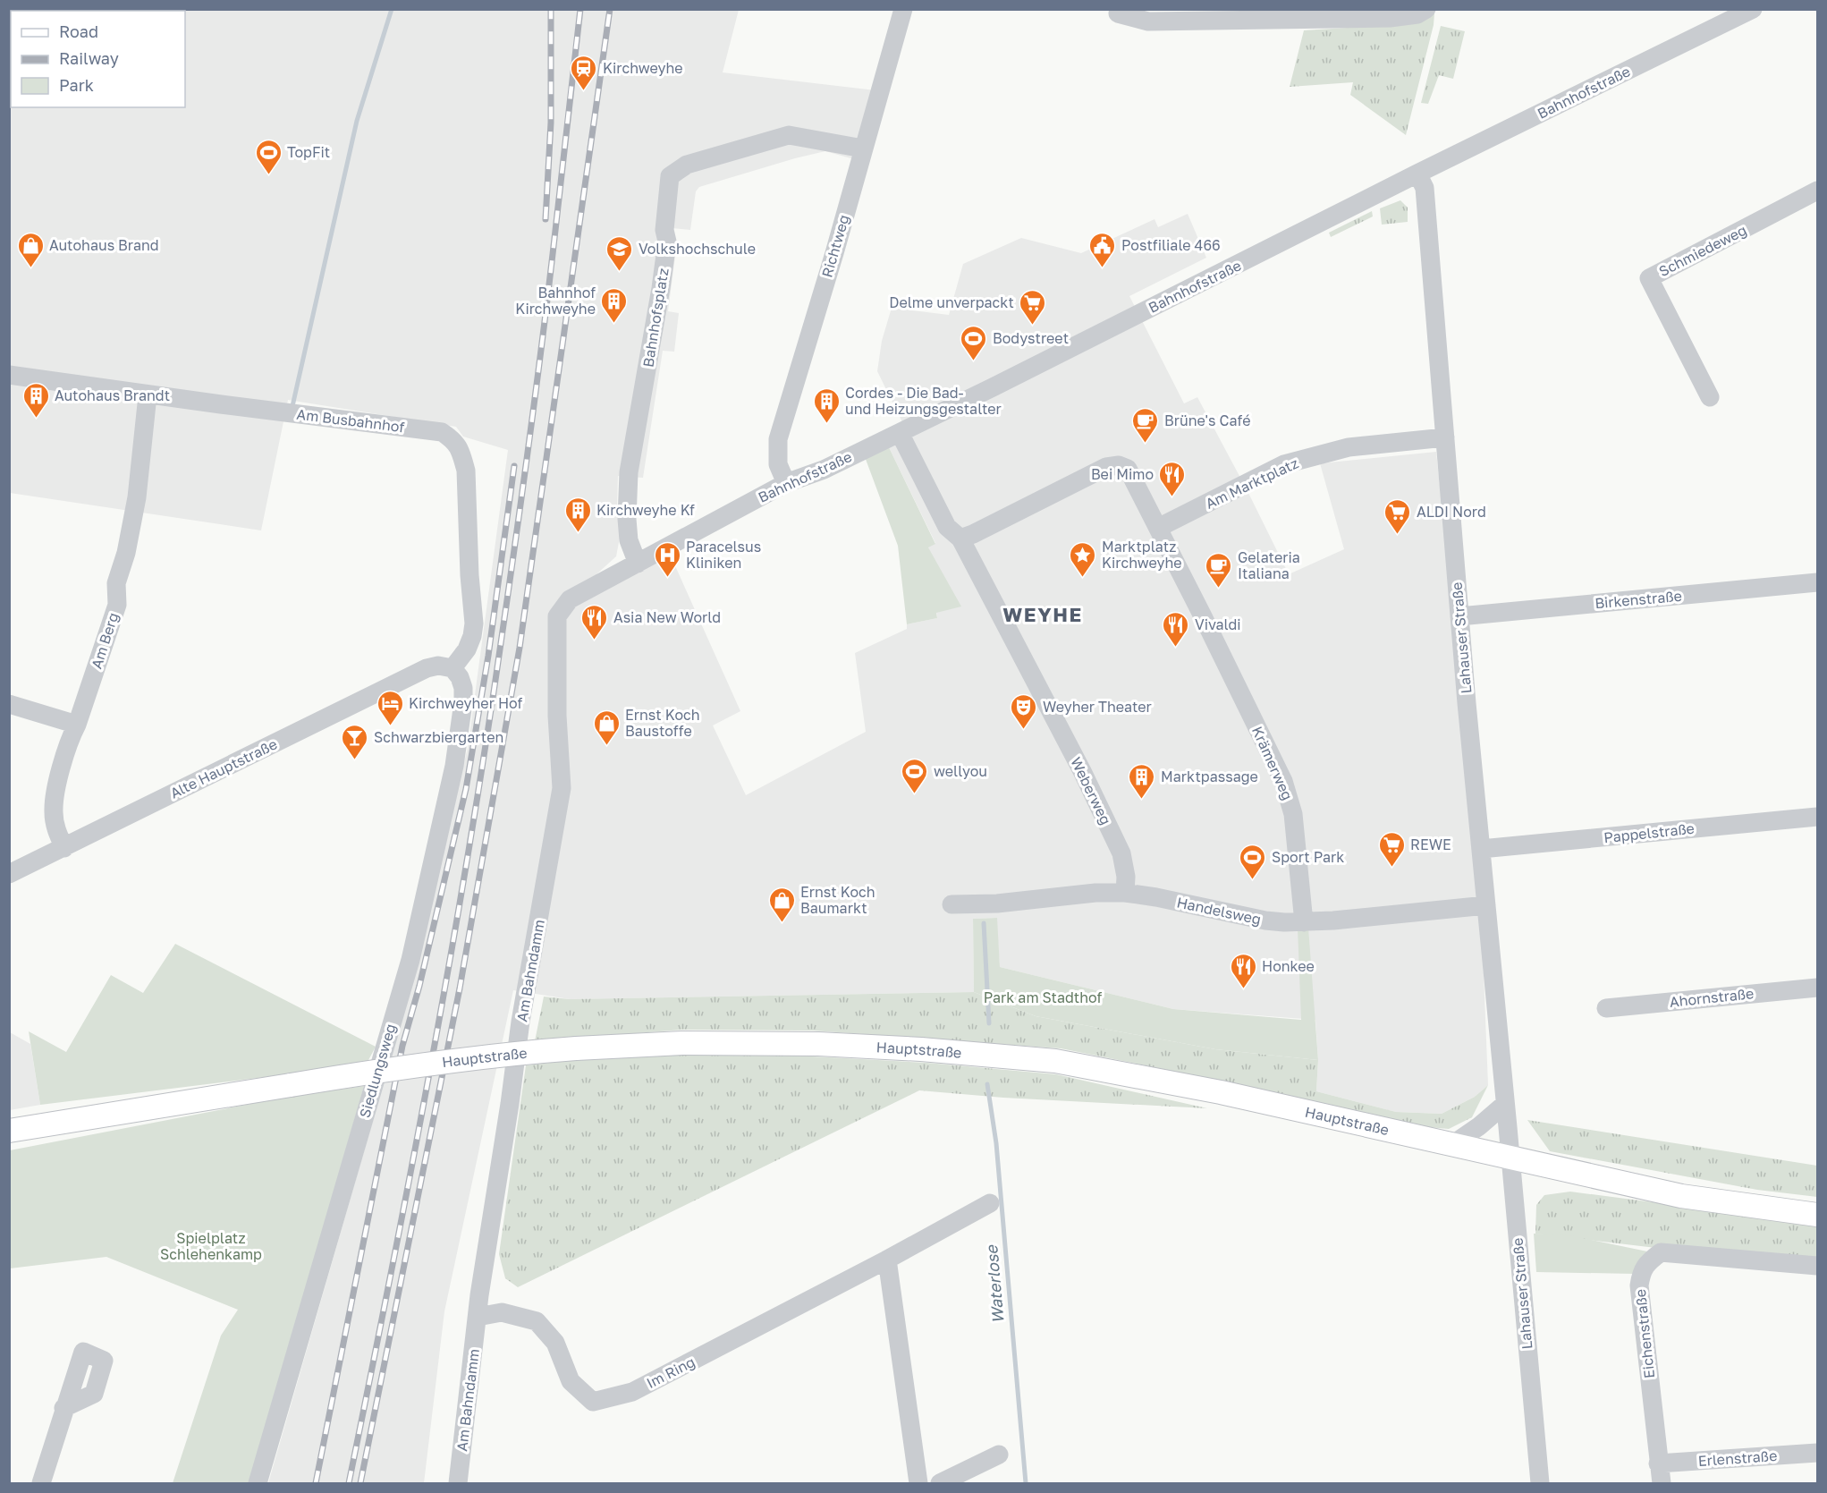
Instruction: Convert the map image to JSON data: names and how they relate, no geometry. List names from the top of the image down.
{
  "streets": {
    "main road": ["Hauptstraße"],
    "street": [
      "Bahnhofstraße",
      "Richtweg",
      "Schmiedeweg",
      "Bahnhofsplatz",
      "Am Busbahnhof",
      "Am Marktplatz",
      "Birkenstraße",
      "Lahauser Straße",
      "Am Berg",
      "Krämerweg",
      "Alte Hauptstraße",
      "Weberweg",
      "Pappelstraße",
      "Handelsweg",
      "Am Bahndamm",
      "Ahornstraße",
      "Siedlungsweg",
      "Eichenstraße",
      "Im Ring",
      "Erlenstraße"
    ]
  },
  "crossings": [
    ["Bahnhofstraße", "Richtweg"],
    ["Bahnhofstraße", "Bahnhofsplatz"],
    ["Bahnhofstraße", "Lahauser Straße"],
    ["Bahnhofstraße", "Am Bahndamm"],
    ["Richtweg", "Bahnhofsplatz"],
    ["Bahnhofsplatz", "Am Bahndamm"],
    ["Am Busbahnhof", "Am Berg"],
    ["Am Busbahnhof", "Alte Hauptstraße"],
    ["Am Busbahnhof", "Siedlungsweg"],
    ["Am Marktplatz", "Lahauser Straße"],
    ["Am Marktplatz", "Krämerweg"],
    ["Birkenstraße", "Lahauser Straße"],
    ["Lahauser Straße", "Pappelstraße"],
    ["Lahauser Straße", "Handelsweg"],
    ["Lahauser Straße", "Hauptstraße"],
    ["Am Berg", "Alte Hauptstraße"],
    ["Krämerweg", "Handelsweg"],
    ["Alte Hauptstraße", "Siedlungsweg"],
    ["Weberweg", "Handelsweg"],
    ["Am Bahndamm", "Im Ring"],
    ["Eichenstraße", "Erlenstraße"]
  ],
  "districts": ["WEYHE"],
  "water": ["Waterlose"],
  "parks": ["Park am Stadthof", "Spielplatz Schlehenkamp"],
  "places": {
    "station": ["Kirchweyhe"],
    "sports": [
      "TopFit",
      "Bodystreet",
      "wellyou",
      "Sport Park"
    ],
    "shop": ["Autohaus Brand", "Ernst Koch Baustoffe", "Ernst Koch Baumarkt"],
    "public building": ["Postfiliale 466"],
    "school or university": ["Volkshochschule"],
    "building": [
      "Bahnhof Kirchweyhe",
      "Autohaus Brandt",
      "Cordes - Die Bad- und Heizungsgestalter",
      "Kirchweyhe Kf",
      "Marktpassage"
    ],
    "supermarket": ["Delme unverpackt", "ALDI Nord", "REWE"],
    "cafe": ["Brüne's Café", "Gelateria Italiana"],
    "restaurant": [
      "Bei Mimo",
      "Asia New World",
      "Vivaldi",
      "Honkee"
    ],
    "hospital": ["Paracelsus Kliniken"],
    "place": ["Marktplatz Kirchweyhe"],
    "hotel": ["Kirchweyher Hof"],
    "theatre": ["Weyher Theater"],
    "bar": ["Schwarzbiergarten"]
  },
  "legend": ["Road", "Railway", "Park"]
}
